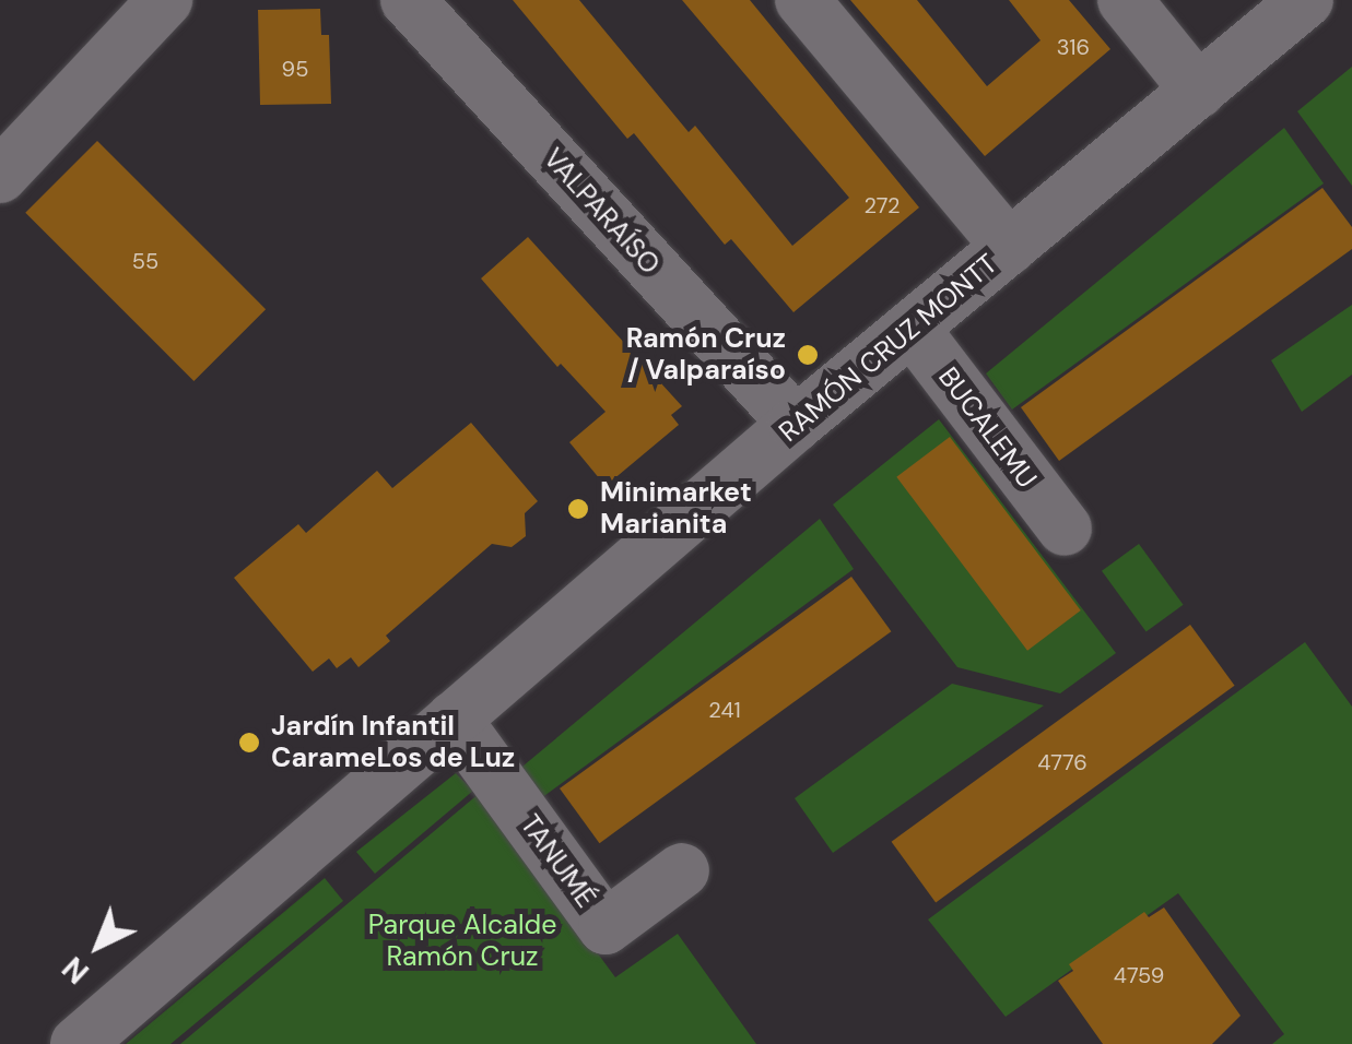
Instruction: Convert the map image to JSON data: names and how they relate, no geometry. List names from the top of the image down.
{
  "streets": {
    "street": [
      "VALPARAÍSO",
      "RAMÓN CRUZ MONTT",
      "BUCALEMU",
      "TANUMÉ"
    ]
  },
  "crossings": [
    ["VALPARAÍSO", "RAMÓN CRUZ MONTT"],
    ["RAMÓN CRUZ MONTT", "BUCALEMU"],
    ["RAMÓN CRUZ MONTT", "TANUMÉ"]
  ],
  "parks": ["Parque Alcalde Ramón Cruz"],
  "places": ["Ramón Cruz / Valparaíso", "Minimarket Marianita", "Jardín Infantil CarameLos de Luz"],
  "house_numbers": [
    "316",
    "95",
    "272",
    "55",
    "241",
    "4776",
    "4759"
  ],
  "north": "bottom left"
}
